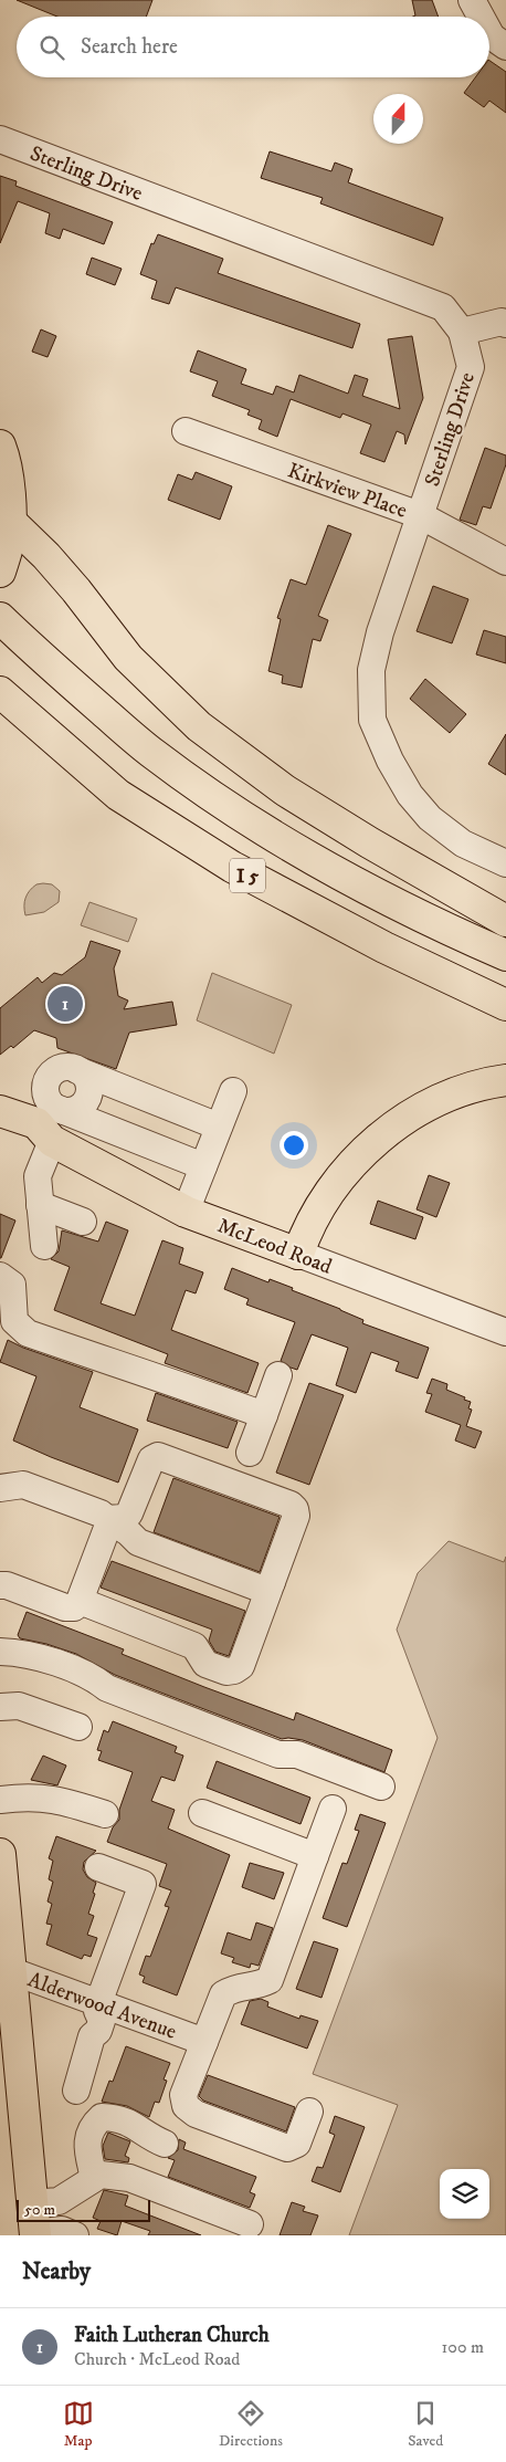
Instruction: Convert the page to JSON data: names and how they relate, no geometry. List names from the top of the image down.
{
  "streets": {
    "main road": ["I 5", "McLeod Road"],
    "street": ["Sterling Drive", "Kirkview Place", "Alderwood Avenue"]
  },
  "crossings": [
    ["Sterling Drive", "Kirkview Place"]
  ],
  "scale_bar": "50 m",
  "north": "top",
  "page": {
    "search": "Search here",
    "pins": "1",
    "scale": "50 m",
    "heading": "Nearby",
    "list": [
      {
        "mark": "1",
        "name": "Faith Lutheran Church",
        "note": "Church · McLeod Road",
        "value": "100 m"
      }
    ],
    "nav": ["Map", "Directions", "Saved"]
  }
}
